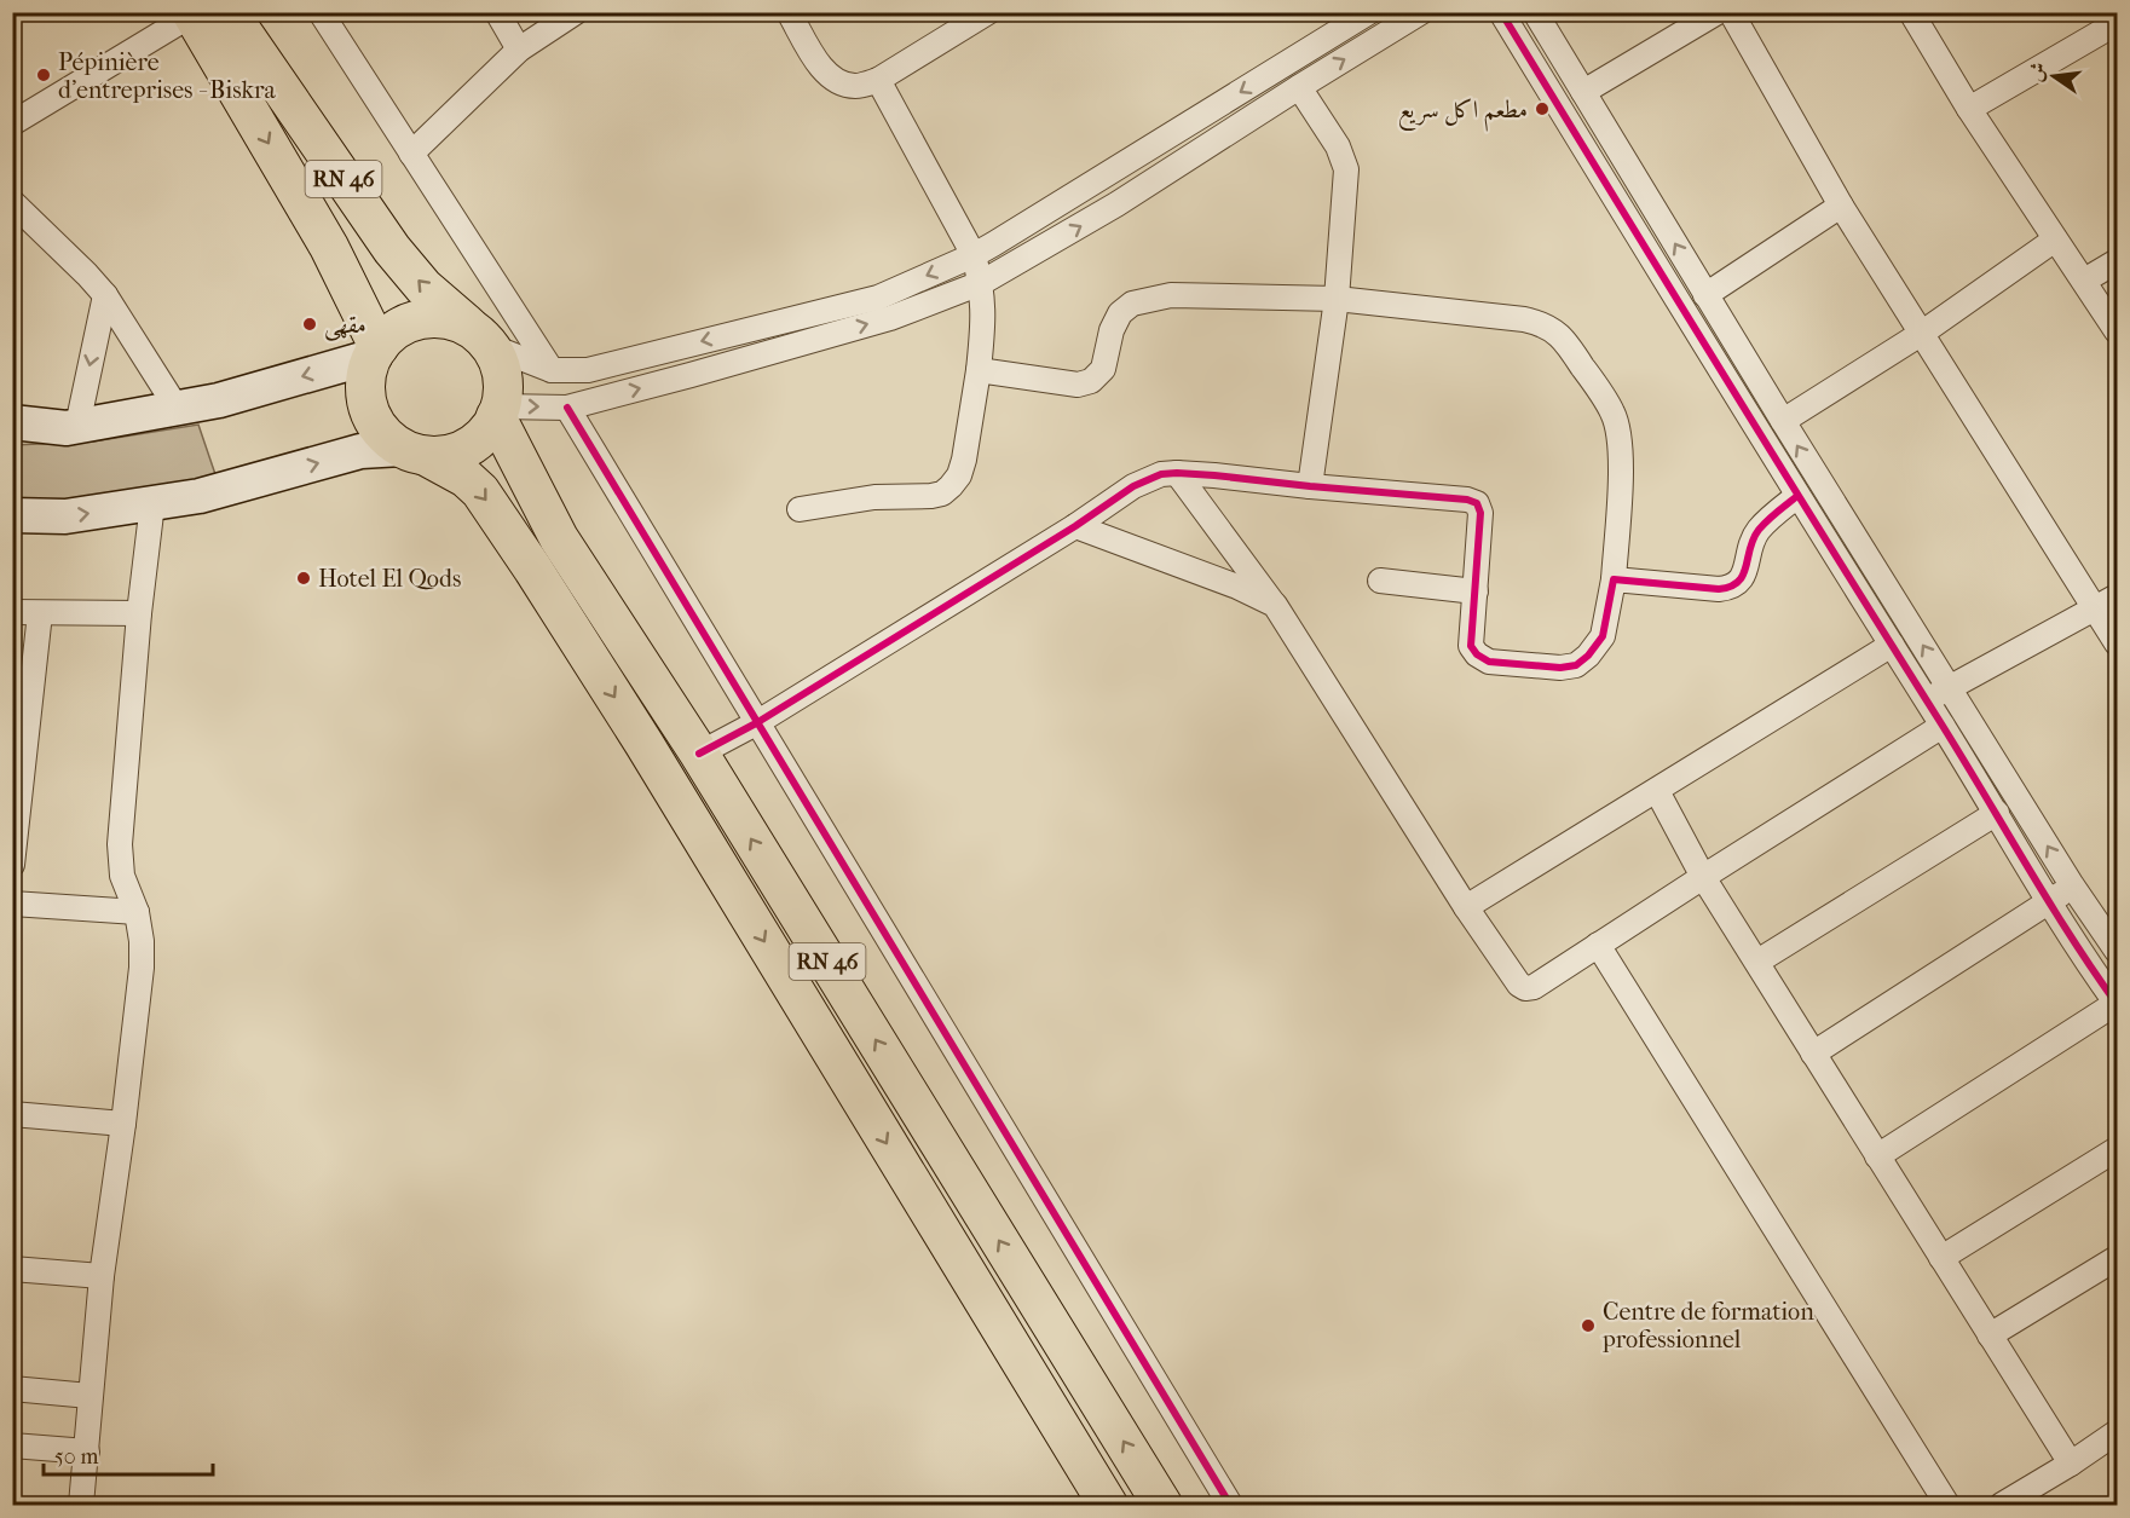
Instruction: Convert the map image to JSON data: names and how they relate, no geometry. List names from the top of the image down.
{
  "streets": {
    "main road": ["RN 46"]
  },
  "places": [
    "Pépinière d'entreprises - Biskra",
    "مطعم اكل سريع",
    "مقهى",
    "Hotel El Qods",
    "Centre de formation professionnel"
  ],
  "scale_bar": "50 m",
  "north": "left"
}
